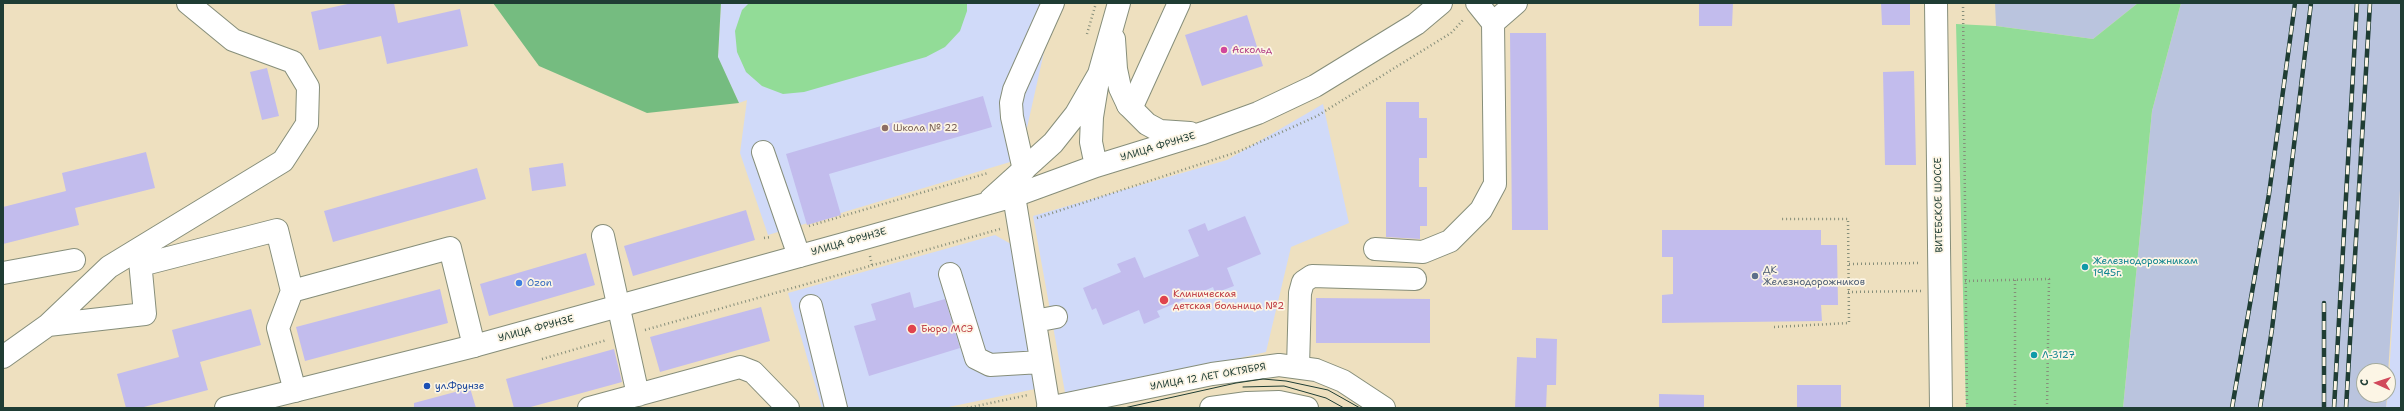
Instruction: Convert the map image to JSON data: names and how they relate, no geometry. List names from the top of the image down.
{
  "streets": {
    "main road": ["УЛИЦА ФРУНЗЕ", "ВИТЕБСКОЕ ШОССЕ", "УЛИЦА 12 ЛЕТ ОКТЯБРЯ"]
  },
  "places": [
    "Аскольд",
    "Школа № 22",
    "Железнодорожникам 1945г.",
    "ДК Железнодорожников",
    "Ozon",
    "Клиническая детская больница №2",
    "Бюро МСЭ",
    "Л-3127",
    "ул.Фрунзе"
  ],
  "north": "left"
}
